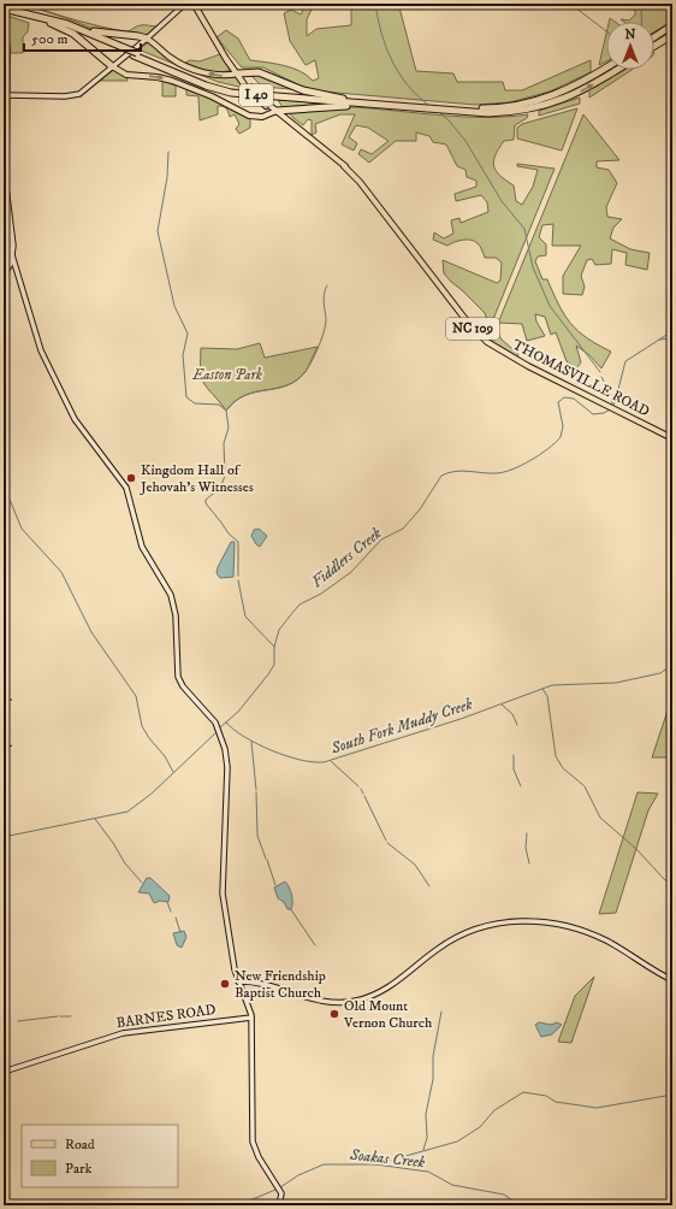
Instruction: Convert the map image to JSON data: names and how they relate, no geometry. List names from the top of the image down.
{
  "streets": {
    "highway": ["I 40"],
    "main road": ["NC 109", "THOMASVILLE ROAD"],
    "street": ["BARNES ROAD"]
  },
  "water": ["Fiddlers Creek", "South Fork Muddy Creek", "Soakas Creek"],
  "parks": ["Easton Park"],
  "places": ["Kingdom Hall of Jehovah’s Witnesses", "New Friendship Baptist Church", "Old Mount Vernon Church"],
  "legend": ["Road", "Park"],
  "scale_bar": "500 m",
  "north": "top"
}
